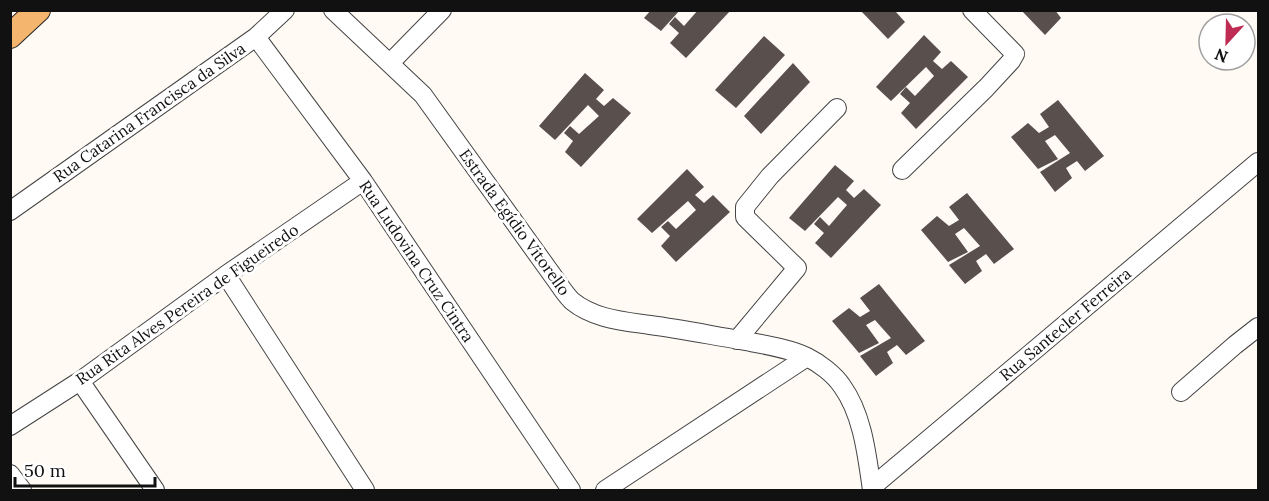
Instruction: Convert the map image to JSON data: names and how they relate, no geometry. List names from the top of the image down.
{
  "streets": {
    "street": [
      "Rua Catarina Francisca da Silva",
      "Estrada Egídio Vitorello",
      "Rua Ludovina Cruz Cintra",
      "Rua Rita Alves Pereira de Figueiredo",
      "Rua Santecler Ferreira"
    ]
  },
  "crossings": [
    ["Rua Catarina Francisca da Silva", "Rua Ludovina Cruz Cintra"],
    ["Estrada Egídio Vitorello", "Rua Santecler Ferreira"],
    ["Rua Ludovina Cruz Cintra", "Rua Rita Alves Pereira de Figueiredo"]
  ],
  "scale_bar": "50 m",
  "north": "bottom"
}
